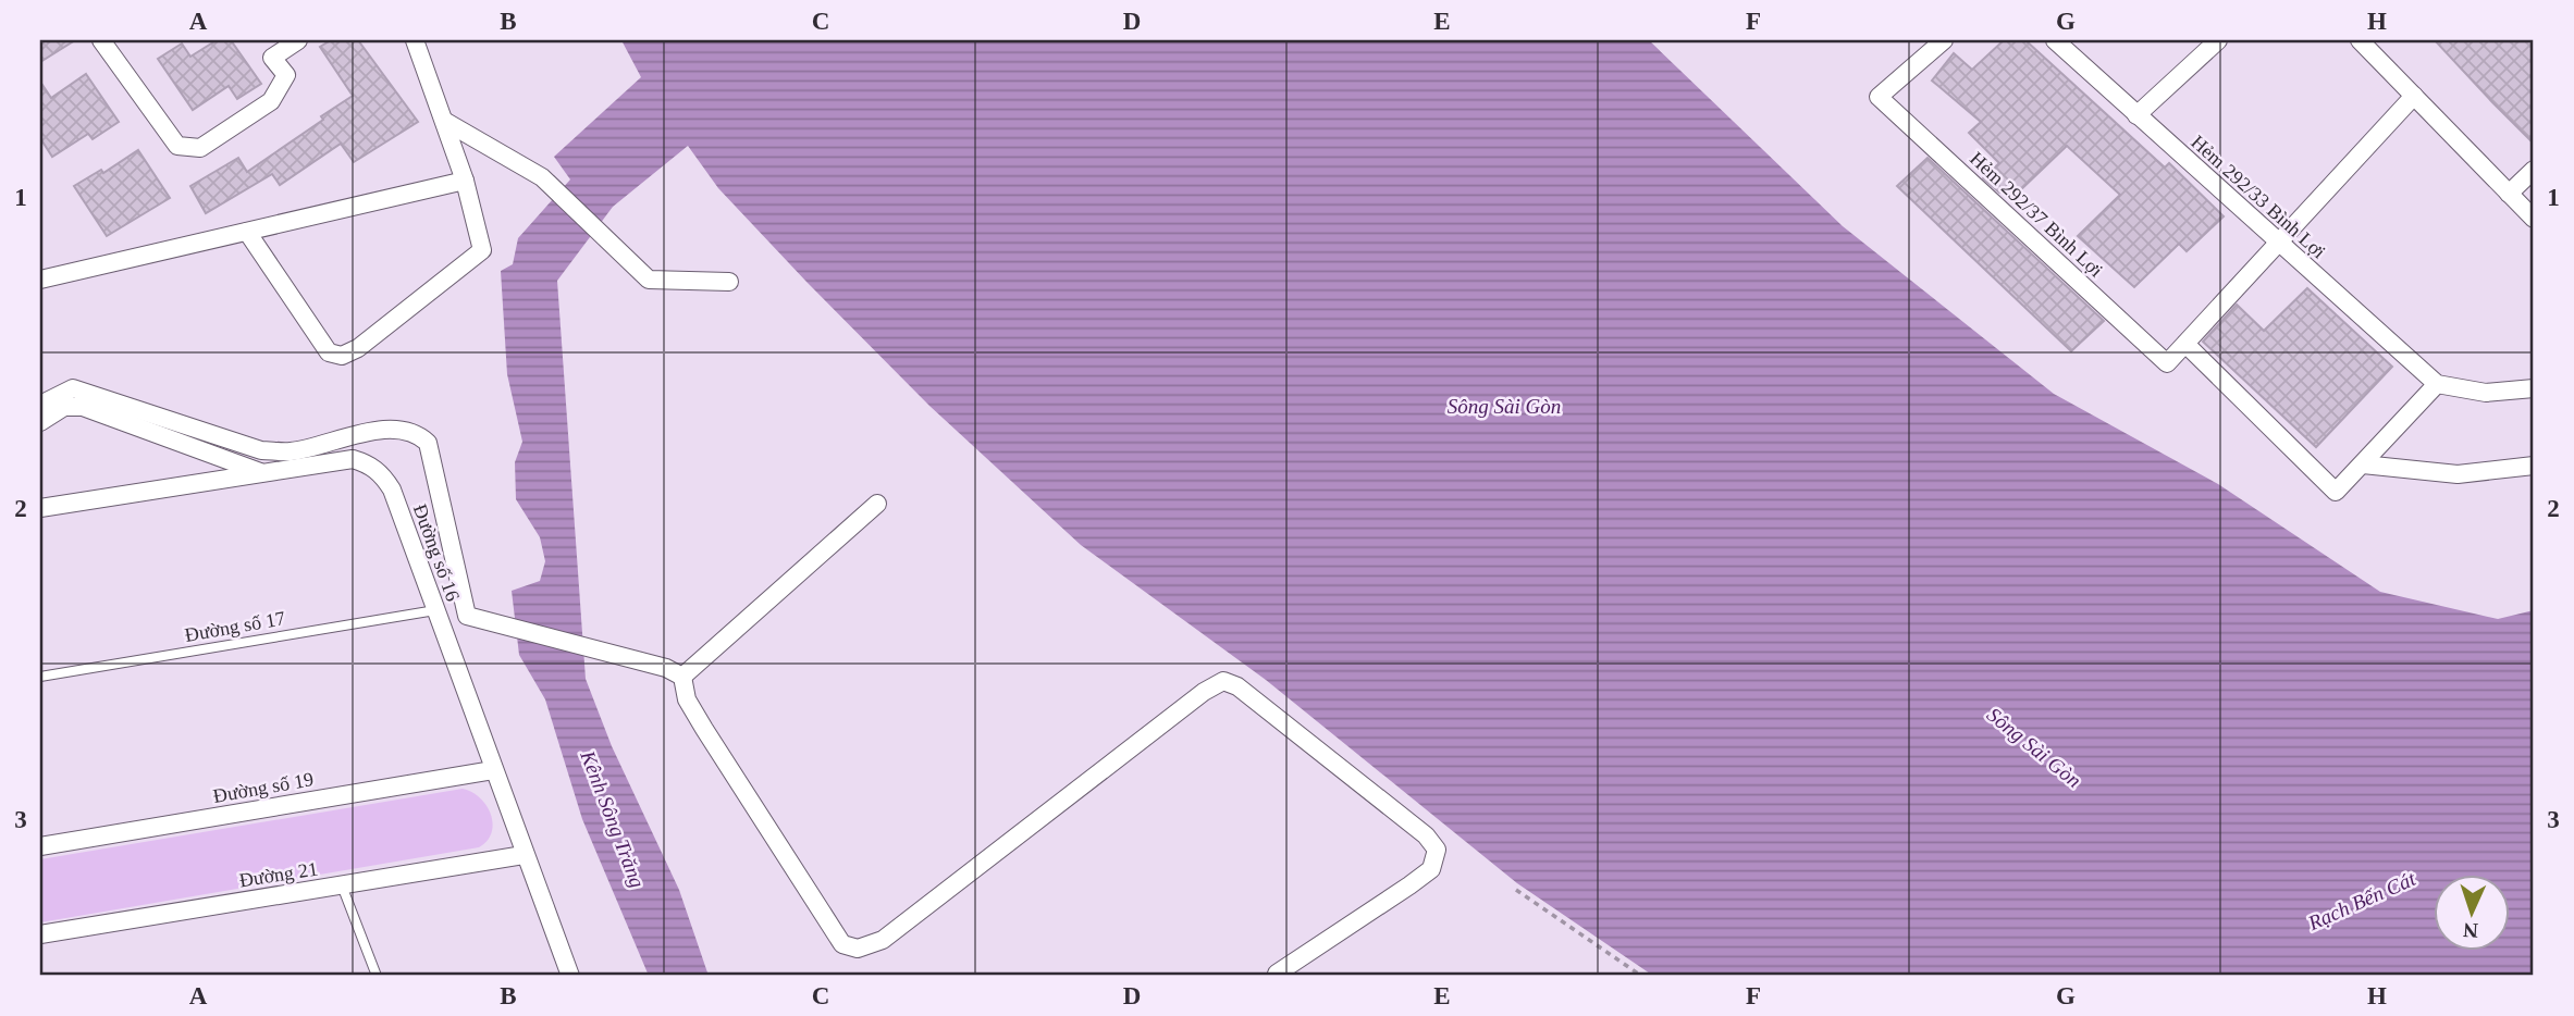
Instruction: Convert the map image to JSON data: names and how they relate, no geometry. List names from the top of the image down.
{
  "streets": {
    "street": [
      "Hẻm 292/33 Bình Lợi",
      "Hẻm 292/37 Bình Lợi",
      "Đường số 16",
      "Đường số 19",
      "Đường 21"
    ],
    "lane": ["Đường số 17"]
  },
  "crossings": [
    ["Đường số 16", "Đường số 17"],
    ["Đường số 16", "Đường số 19"],
    ["Đường số 16", "Đường 21"]
  ],
  "water": ["Sông Sài Gòn", "Kênh Sông Trăng", "Rạch Bến Cát"],
  "north": "bottom",
  "grid": {
    "columns": [
      "A",
      "B",
      "C",
      "D",
      "E",
      "F",
      "G",
      "H"
    ],
    "rows": ["1", "2", "3"]
  }
}
